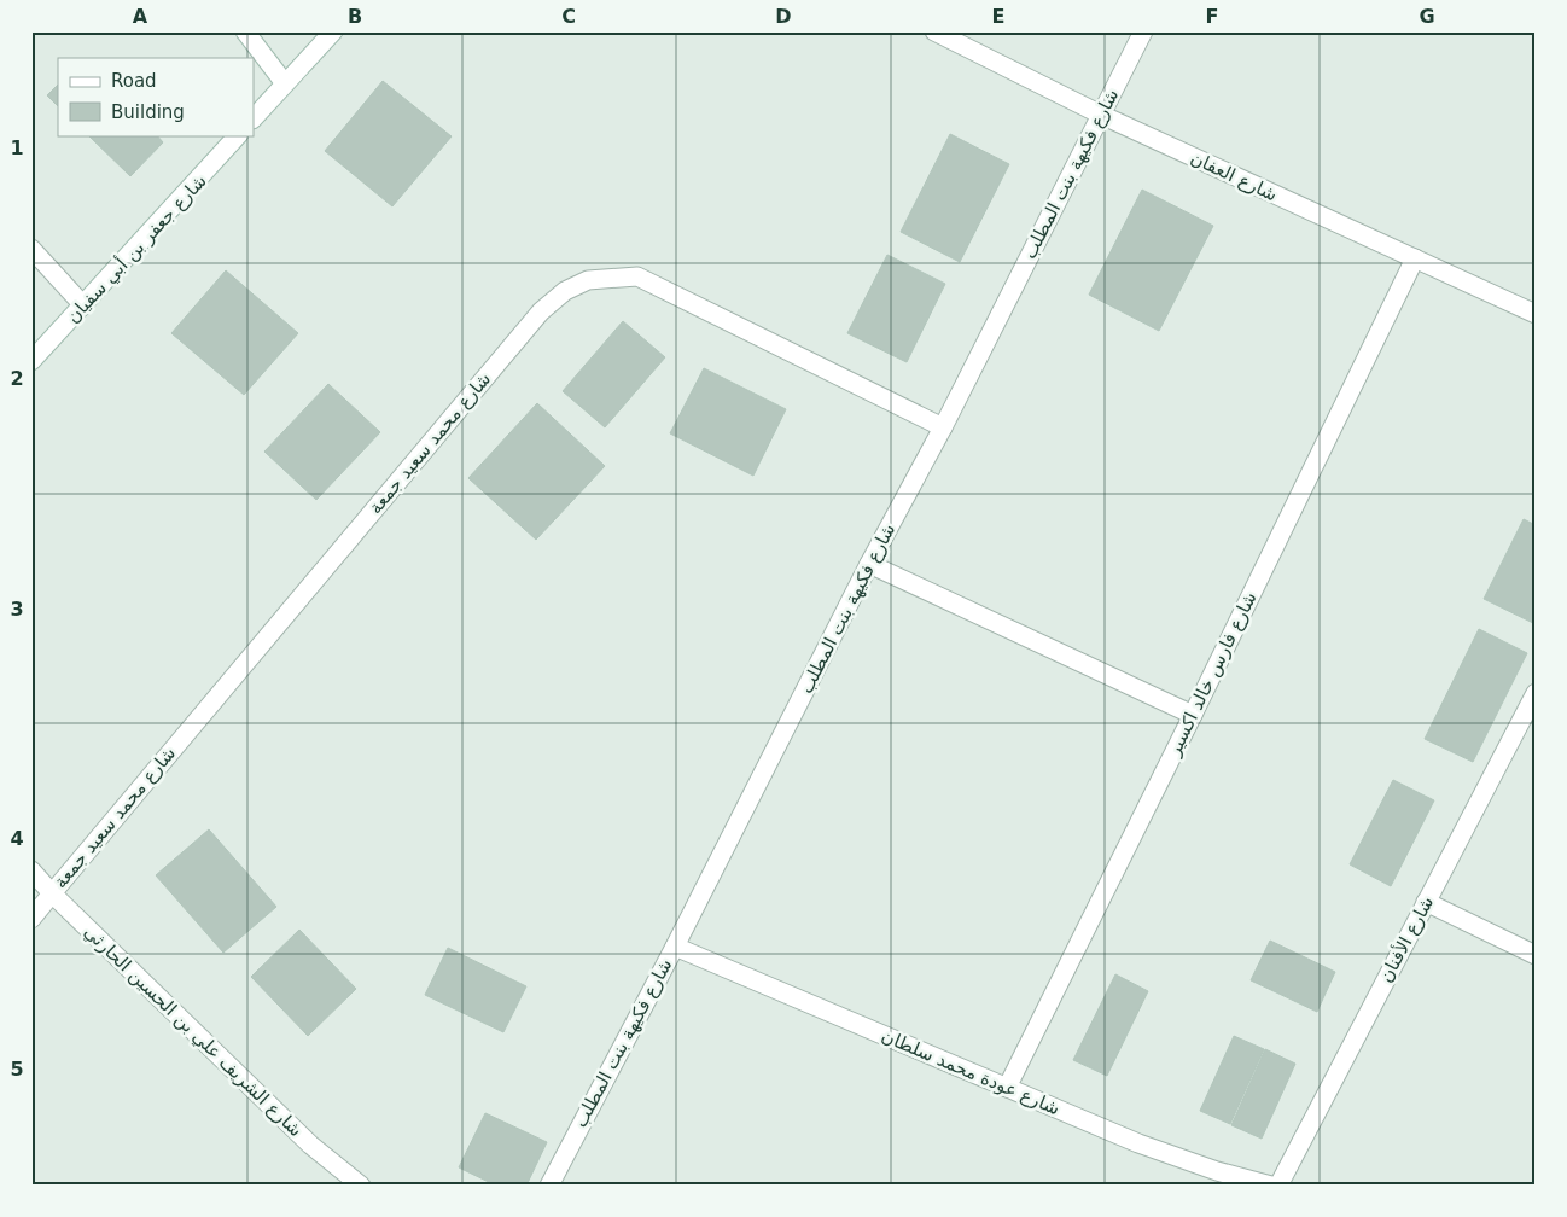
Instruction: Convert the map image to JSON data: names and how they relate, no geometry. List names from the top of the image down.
{
  "streets": {
    "street": [
      "شارع فكيهة بنت المطلب",
      "شارع العفان",
      "شارع جعفر بن أبي سفيان",
      "شارع محمد سعيد جمعة",
      "شارع فارس خالد اكسير",
      "شارع الأفنان",
      "شارع الشريف علي بن الحسين الحارثي",
      "شارع عودة محمد سلطان"
    ]
  },
  "crossings": [
    ["شارع فكيهة بنت المطلب", "شارع العفان"],
    ["شارع فكيهة بنت المطلب", "شارع محمد سعيد جمعة"],
    ["شارع فكيهة بنت المطلب", "شارع عودة محمد سلطان"],
    ["شارع العفان", "شارع فارس خالد اكسير"],
    ["شارع محمد سعيد جمعة", "شارع الشريف علي بن الحسين الحارثي"],
    ["شارع فارس خالد اكسير", "شارع عودة محمد سلطان"]
  ],
  "legend": ["Road", "Building"],
  "grid": {
    "columns": [
      "A",
      "B",
      "C",
      "D",
      "E",
      "F",
      "G"
    ],
    "rows": [
      "1",
      "2",
      "3",
      "4",
      "5"
    ]
  }
}
